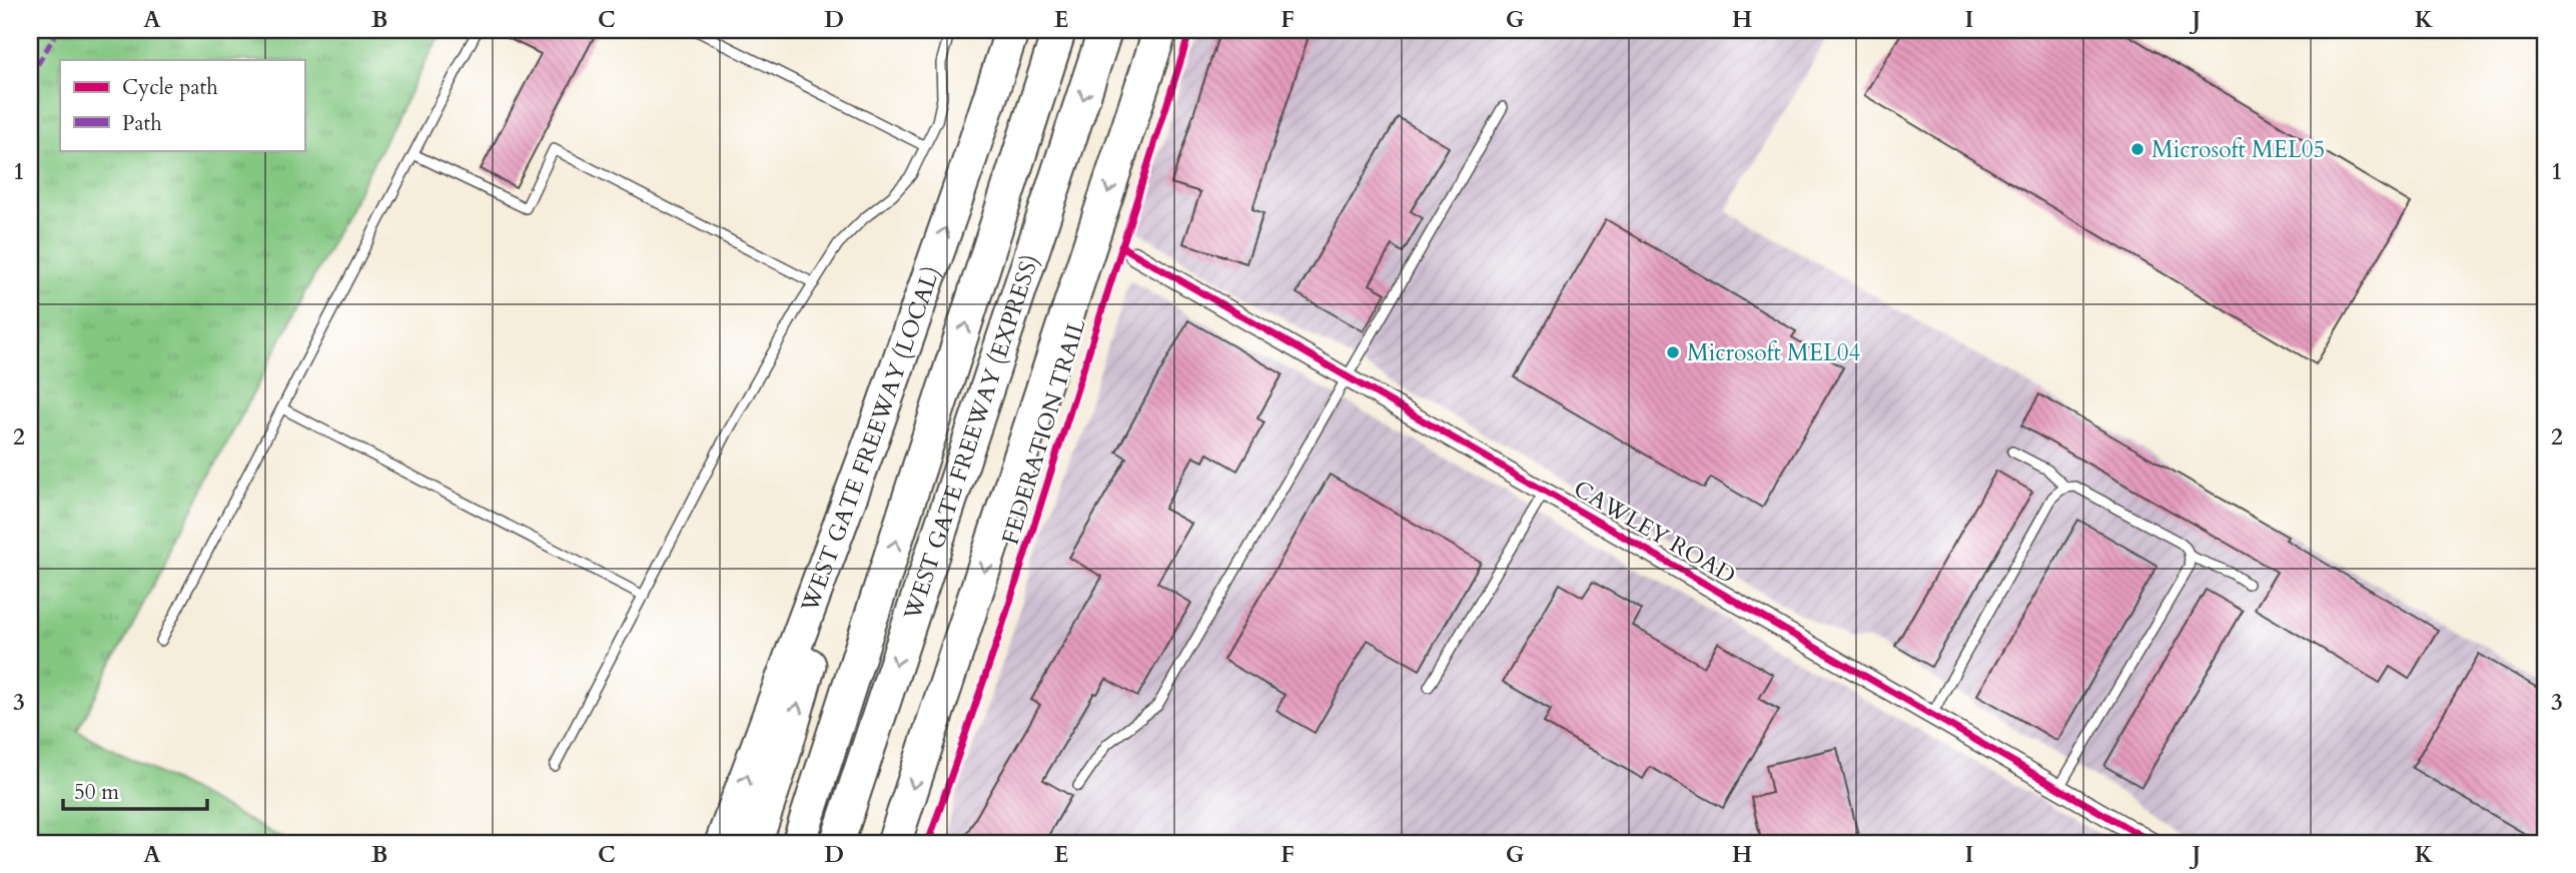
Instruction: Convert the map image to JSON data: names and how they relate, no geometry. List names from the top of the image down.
{
  "streets": {
    "highway": ["WEST GATE FREEWAY (EXPRESS)", "WEST GATE FREEWAY (LOCAL)"],
    "street": ["CAWLEY ROAD"],
    "cycle path": ["FEDERATION TRAIL"]
  },
  "places": ["Microsoft MEL05", "Microsoft MEL04"],
  "legend": ["Cycle path", "Path"],
  "scale_bar": "50 m",
  "grid": {
    "columns": [
      "A",
      "B",
      "C",
      "D",
      "E",
      "F",
      "G",
      "H",
      "I",
      "J",
      "K"
    ],
    "rows": ["1", "2", "3"]
  }
}
